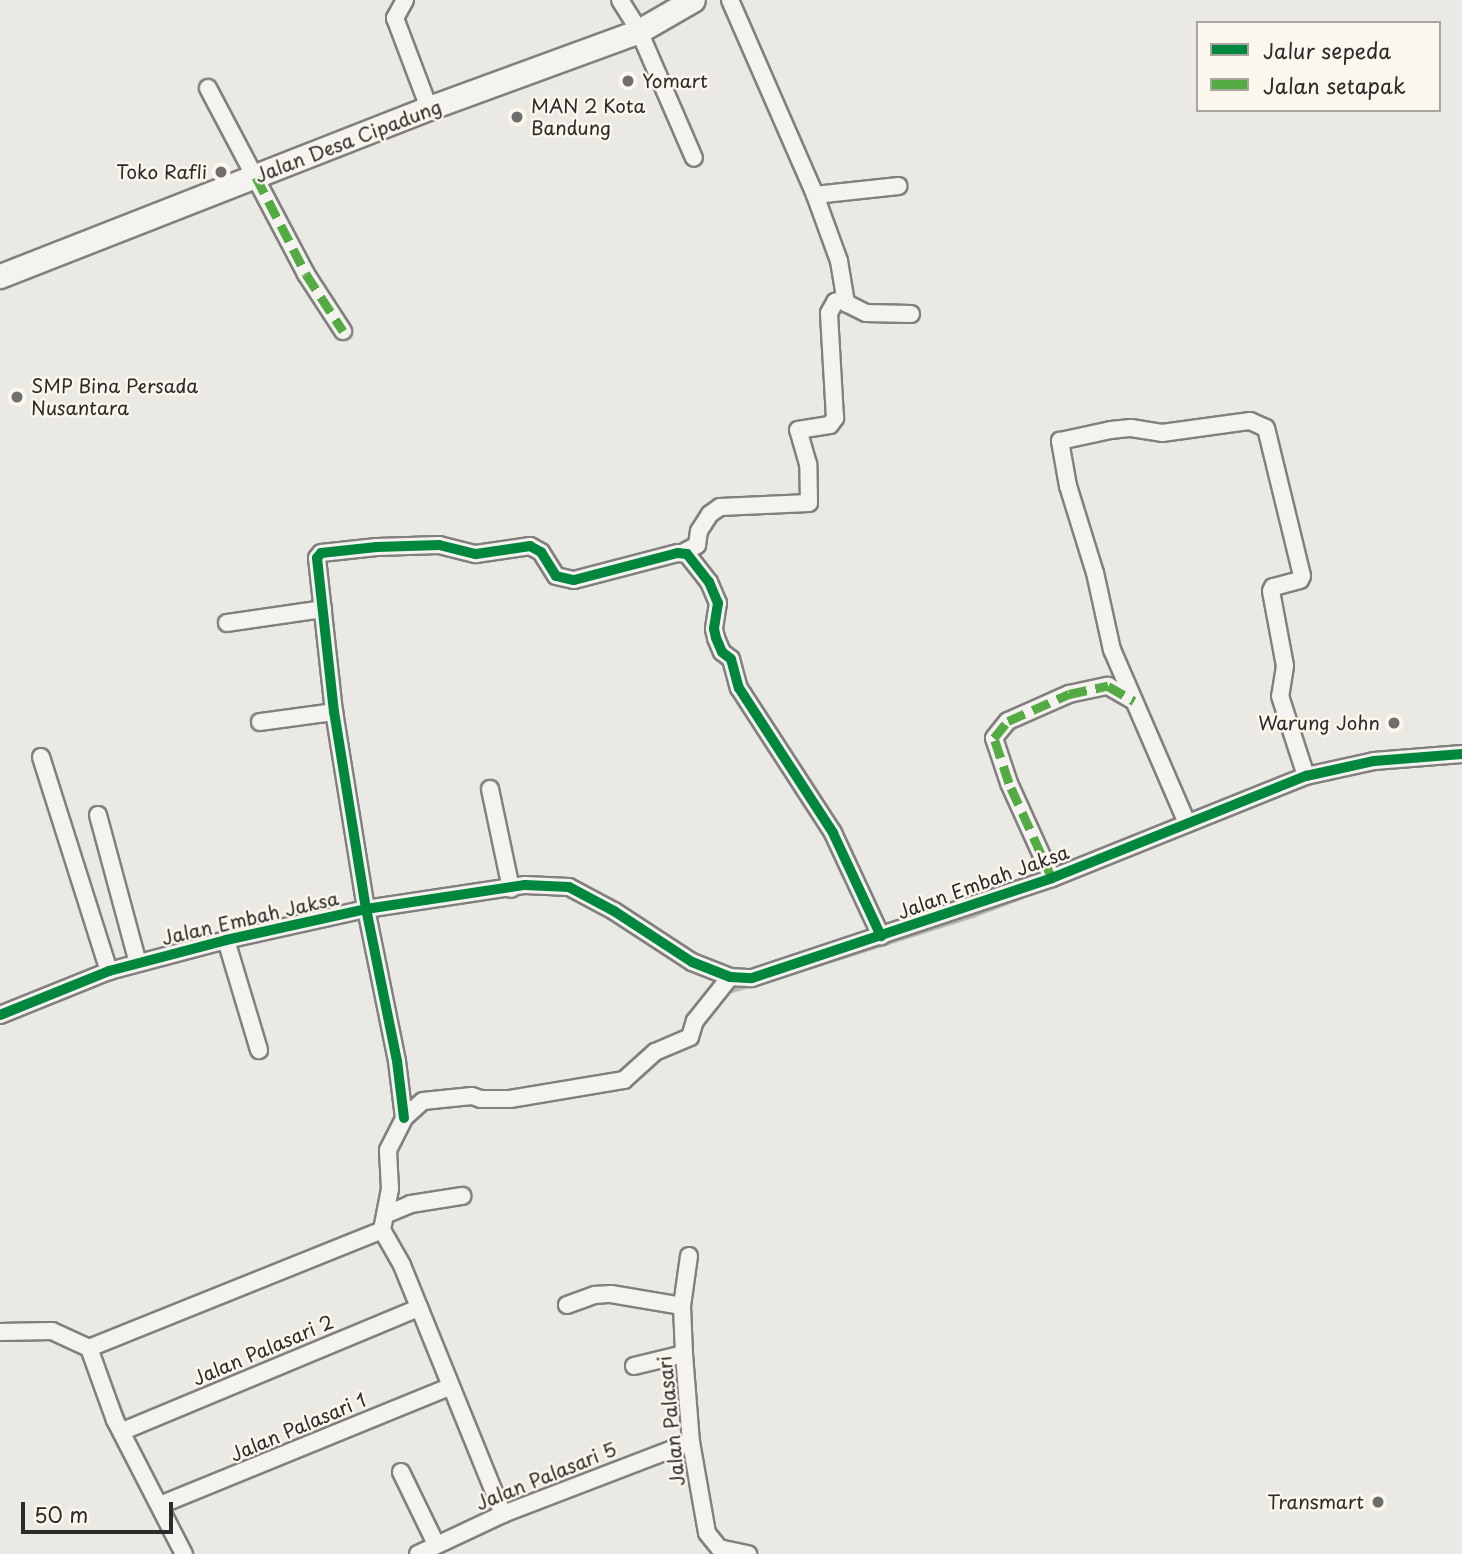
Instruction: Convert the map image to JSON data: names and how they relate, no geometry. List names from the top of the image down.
{
  "streets": {
    "street": [
      "Jalan Desa Cipadung",
      "Jalan Embah Jaksa",
      "Jalan Palasari 2",
      "Jalan Palasari",
      "Jalan Palasari 1",
      "Jalan Palasari 5"
    ]
  },
  "crossings": [
    ["Jalan Palasari", "Jalan Palasari 5"]
  ],
  "places": [
    "Yomart",
    "MAN 2 Kota Bandung",
    "Toko Rafli",
    "SMP Bina Persada Nusantara",
    "Warung John",
    "Transmart"
  ],
  "legend": ["Jalur sepeda", "Jalan setapak"],
  "scale_bar": "50 m"
}
